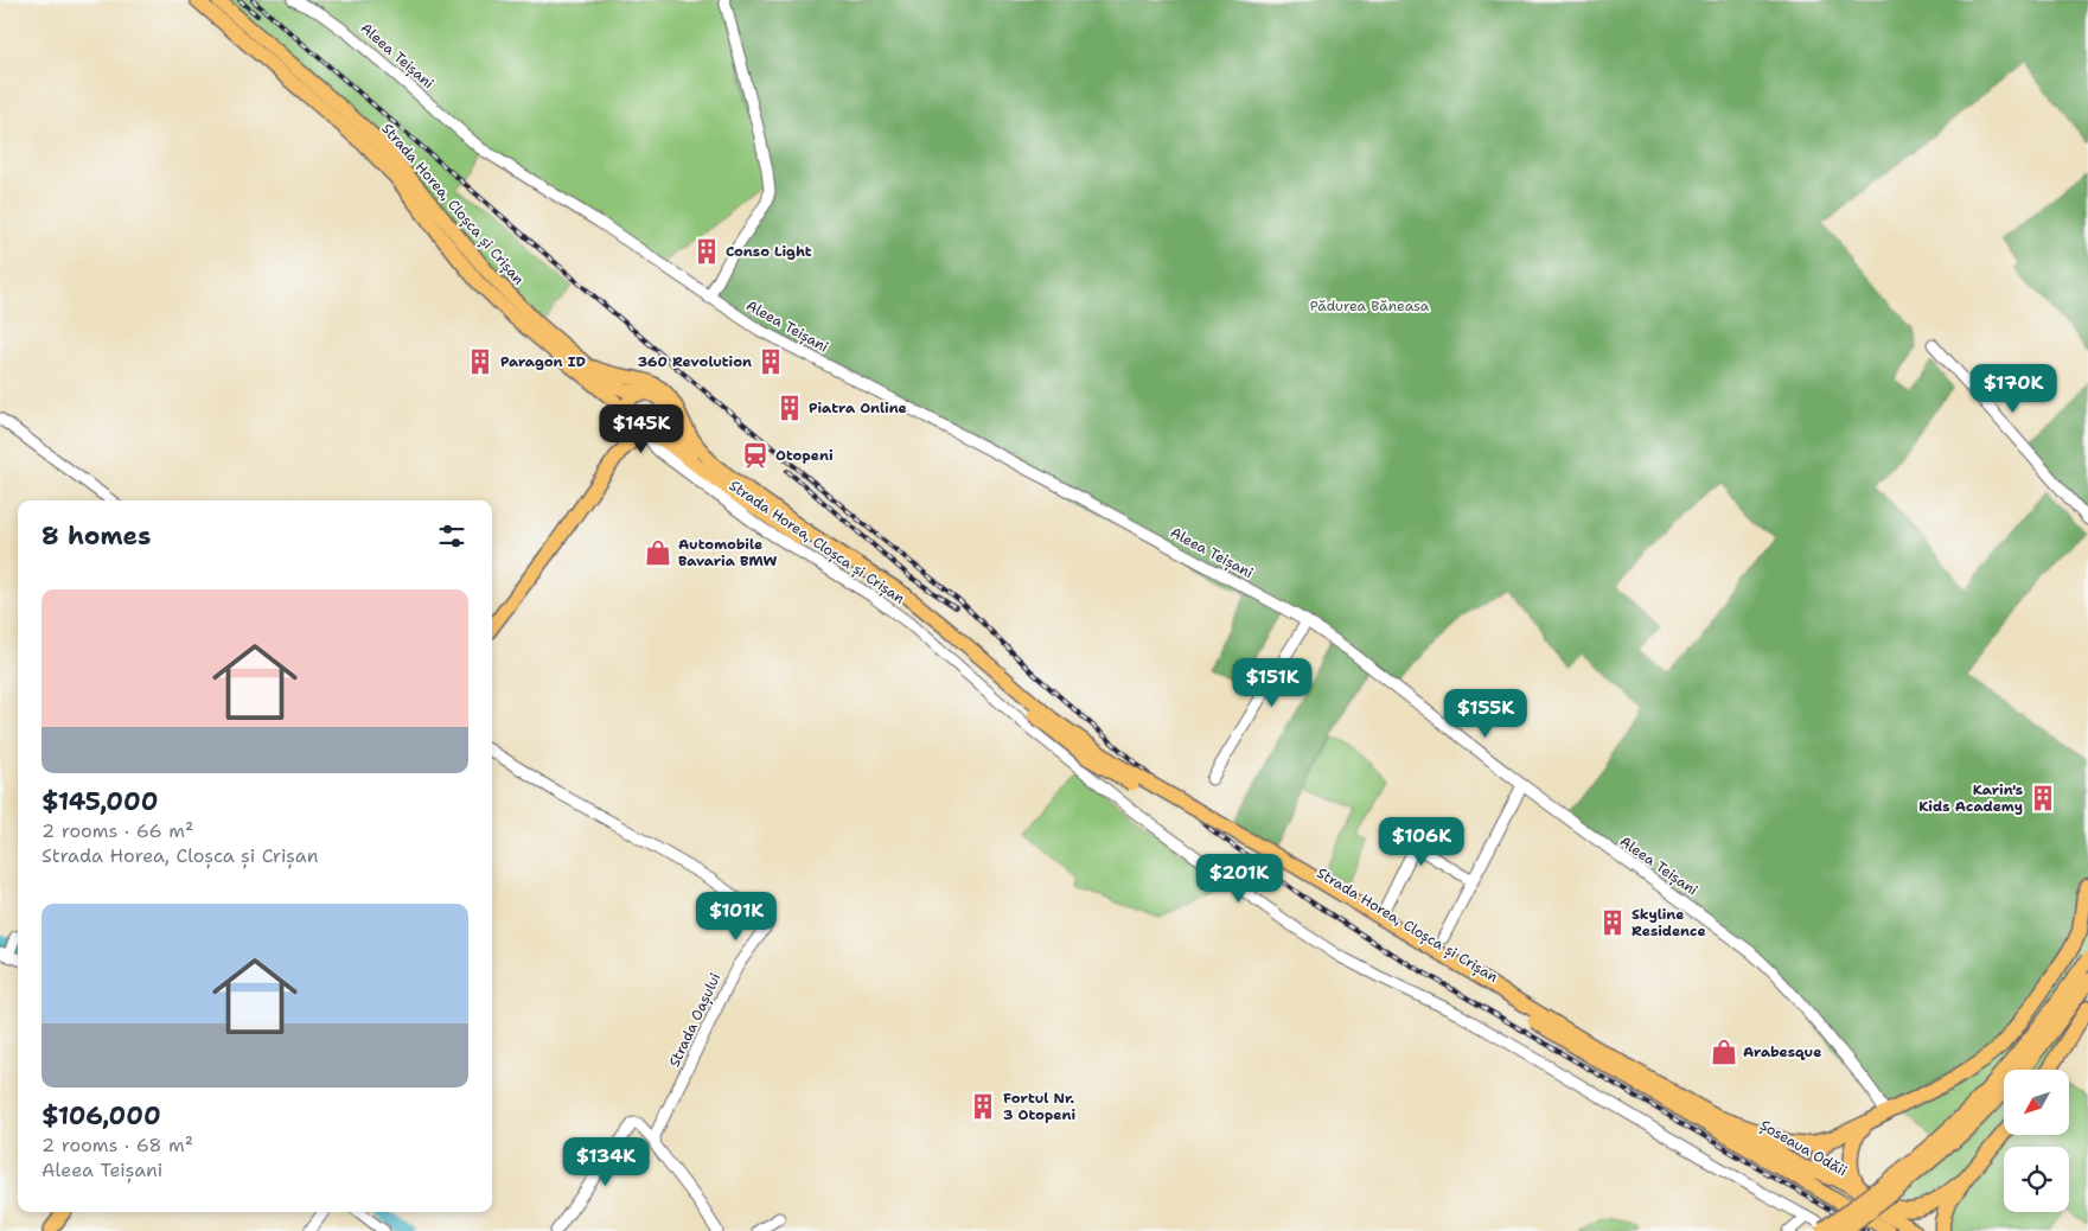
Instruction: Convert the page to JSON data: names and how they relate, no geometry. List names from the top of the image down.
{
  "streets": {
    "main road": ["Strada Horea, Cloșca și Crișan", "Șoseaua Odăii"],
    "street": ["Aleea Teișani", "Strada Oașului"]
  },
  "crossings": [
    ["Strada Horea, Cloșca și Crișan", "Șoseaua Odăii"]
  ],
  "parks": ["Pădurea Băneasa"],
  "places": {
    "building": [
      "Conso Light",
      "Paragon ID",
      "360 Revolution",
      "Piatra Online",
      "Karin's Kids Academy",
      "Skyline Residence",
      "Fortul Nr. 3 Otopeni"
    ],
    "station": ["Otopeni"],
    "shop": ["Automobile Bavaria BMW", "Arabesque"]
  },
  "north": "bottom left",
  "page": {
    "price": [
      "$170K",
      "$145K",
      "$151K",
      "$155K",
      "$106K",
      "$201K",
      "$101K",
      "$134K"
    ],
    "heading": "8 homes",
    "list": [
      {
        "name": "$145,000",
        "note": "2 rooms · 66 m² · Strada Horea, Cloșca și Crișan"
      },
      {
        "name": "$106,000",
        "note": "2 rooms · 68 m² · Aleea Teișani"
      }
    ]
  }
}
